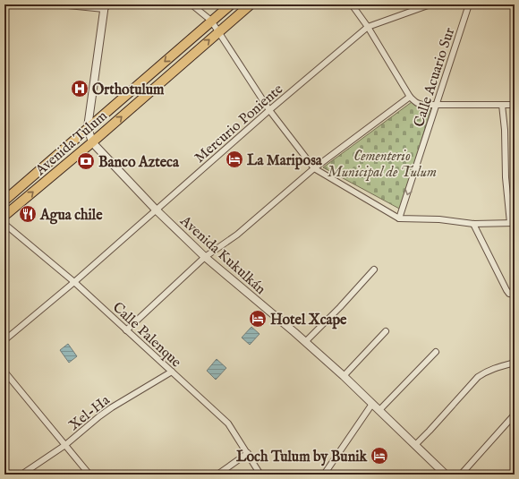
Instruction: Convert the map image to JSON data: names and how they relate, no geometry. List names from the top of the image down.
{
  "streets": {
    "main road": ["Avenida Tulum"],
    "street": [
      "Calle Acuario Sur",
      "Mercurio Poniente",
      "Avenida Kukulkán",
      "Calle Palenque",
      "Xel-Ha"
    ]
  },
  "crossings": [
    ["Mercurio Poniente", "Avenida Kukulkán"],
    ["Mercurio Poniente", "Calle Palenque"],
    ["Avenida Tulum", "Avenida Kukulkán"],
    ["Calle Palenque", "Xel-Ha"]
  ],
  "one_way": ["Calle Acuario Sur"],
  "parks": ["Cementerio Municipal de Tulum"],
  "places": {
    "hospital": ["Orthotulum"],
    "hotel": ["La Mariposa", "Hotel Xcape", "Loch Tulum by Bunik"],
    "bank": ["Banco Azteca"],
    "restaurant": ["Agua chile"]
  }
}
